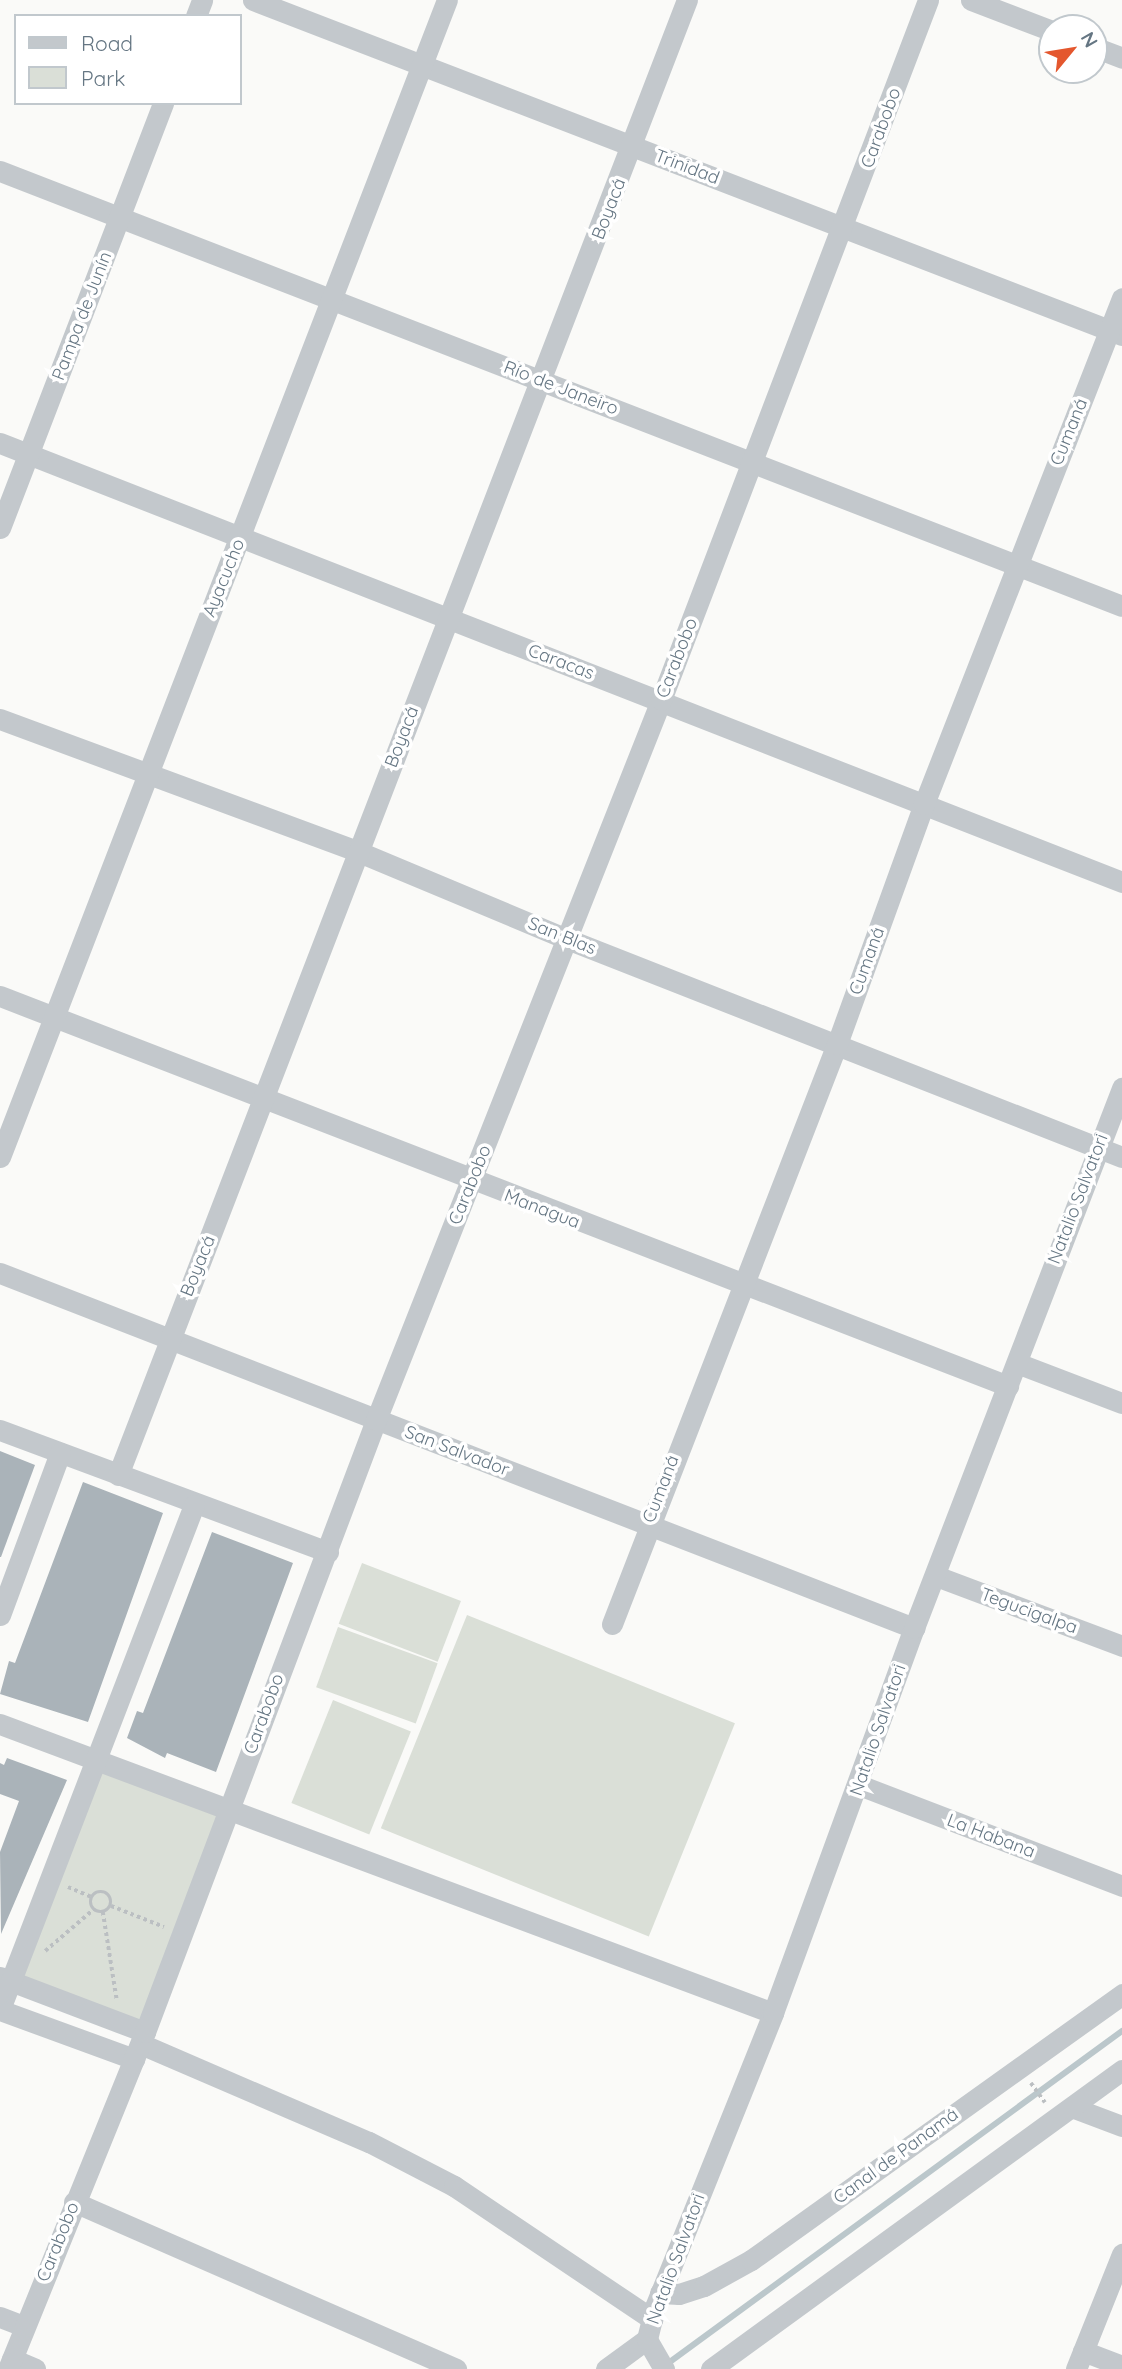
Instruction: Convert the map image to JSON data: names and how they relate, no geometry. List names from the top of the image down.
{
  "streets": {
    "street": [
      "Carabobo",
      "Trinidad",
      "Boyacá",
      "Pampa de Junín",
      "Río de Janeiro",
      "Cumaná",
      "Ayacucho",
      "Caracas",
      "San Blas",
      "Natalio Salvatori",
      "Managua",
      "San Salvador",
      "Tegucigalpa",
      "La Habana",
      "Canal de Panamá"
    ]
  },
  "crossings": [
    ["Carabobo", "Trinidad"],
    ["Carabobo", "Río de Janeiro"],
    ["Carabobo", "Caracas"],
    ["Carabobo", "San Blas"],
    ["Carabobo", "Managua"],
    ["Carabobo", "San Salvador"],
    ["Trinidad", "Boyacá"],
    ["Trinidad", "Cumaná"],
    ["Trinidad", "Ayacucho"],
    ["Boyacá", "Río de Janeiro"],
    ["Boyacá", "Caracas"],
    ["Boyacá", "San Blas"],
    ["Boyacá", "Managua"],
    ["Boyacá", "San Salvador"],
    ["Pampa de Junín", "Río de Janeiro"],
    ["Pampa de Junín", "Caracas"],
    ["Río de Janeiro", "Cumaná"],
    ["Río de Janeiro", "Ayacucho"],
    ["Cumaná", "Caracas"],
    ["Cumaná", "San Blas"],
    ["Cumaná", "Managua"],
    ["Cumaná", "San Salvador"],
    ["Ayacucho", "Caracas"],
    ["Ayacucho", "San Blas"],
    ["Ayacucho", "Managua"],
    ["San Blas", "Natalio Salvatori"],
    ["Natalio Salvatori", "Managua"],
    ["Natalio Salvatori", "San Salvador"],
    ["Natalio Salvatori", "Tegucigalpa"],
    ["Natalio Salvatori", "La Habana"],
    ["Natalio Salvatori", "Canal de Panamá"]
  ],
  "legend": ["Road", "Park"],
  "north": "top right"
}
